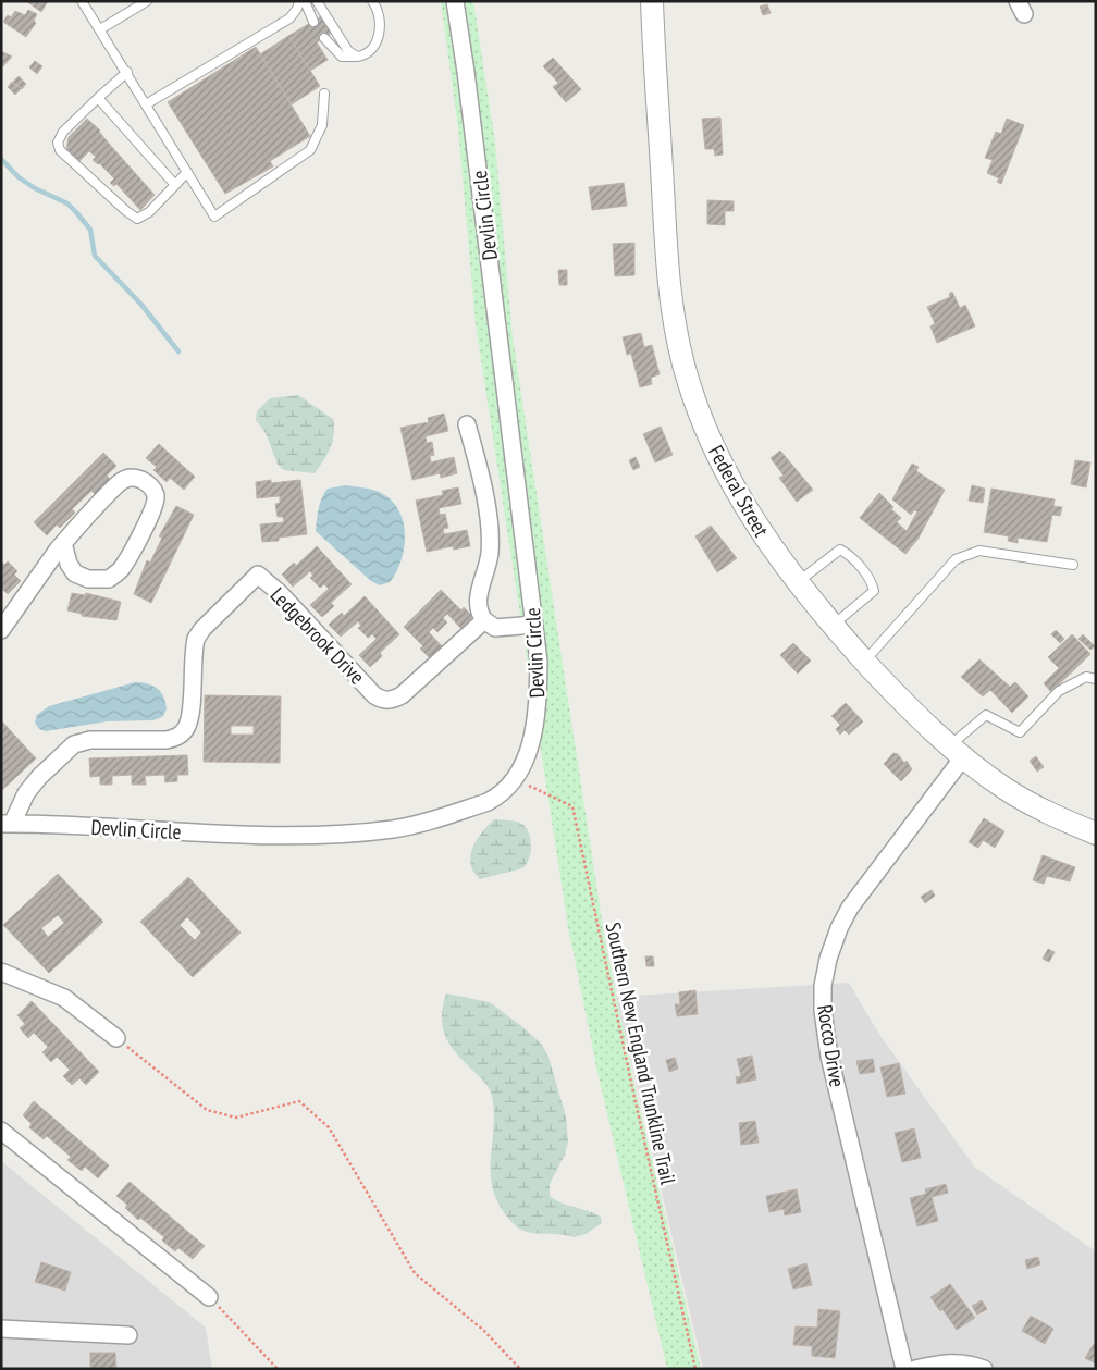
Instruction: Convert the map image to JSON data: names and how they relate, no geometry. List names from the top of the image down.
{
  "streets": {
    "street": [
      "Devlin Circle",
      "Federal Street",
      "Ledgebrook Drive",
      "Rocco Drive"
    ],
    "path": ["Southern New England Trunkline Trail"]
  },
  "crossings": [
    ["Devlin Circle", "Ledgebrook Drive"],
    ["Devlin Circle", "Southern New England Trunkline Trail"],
    ["Federal Street", "Rocco Drive"]
  ]
}
